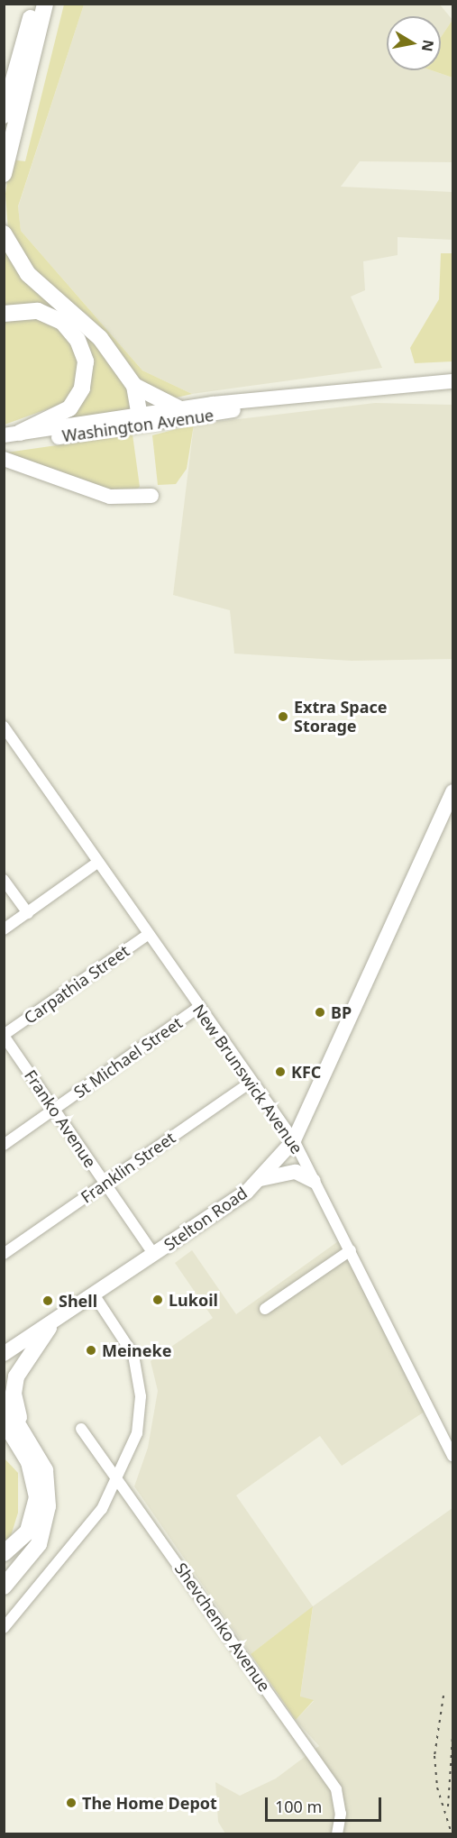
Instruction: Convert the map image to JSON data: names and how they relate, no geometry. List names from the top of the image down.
{
  "streets": {
    "main road": ["Washington Avenue", "Stelton Road"],
    "street": [
      "Carpathia Street",
      "St Michael Street",
      "New Brunswick Avenue",
      "Franko Avenue",
      "Franklin Street",
      "Shevchenko Avenue"
    ]
  },
  "crossings": [
    ["Carpathia Street", "New Brunswick Avenue"],
    ["Carpathia Street", "Franko Avenue"],
    ["St Michael Street", "New Brunswick Avenue"],
    ["St Michael Street", "Franko Avenue"],
    ["New Brunswick Avenue", "Franklin Street"],
    ["New Brunswick Avenue", "Stelton Road"],
    ["Franko Avenue", "Franklin Street"],
    ["Franko Avenue", "Stelton Road"]
  ],
  "places": [
    "Extra Space Storage",
    "BP",
    "KFC",
    "Lukoil",
    "Shell",
    "Meineke",
    "The Home Depot"
  ],
  "scale_bar": "100 m",
  "north": "right"
}
